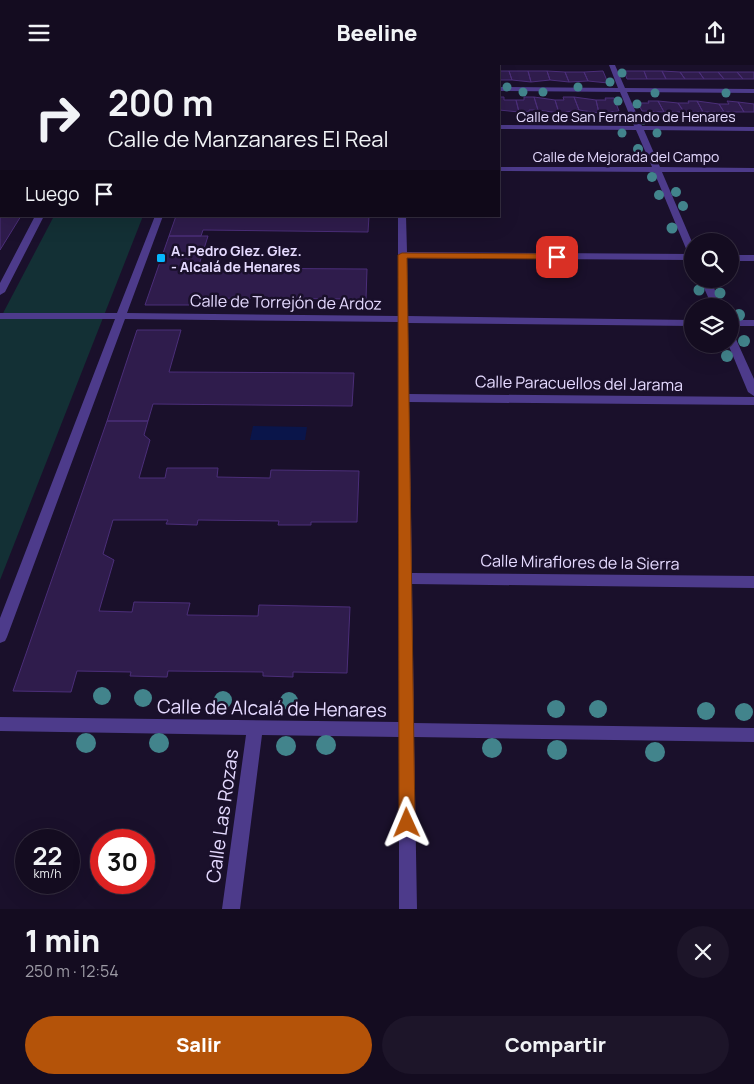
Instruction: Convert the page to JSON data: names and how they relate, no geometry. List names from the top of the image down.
{
  "streets": {
    "street": [
      "Calle de San Fernando de Henares",
      "Calle de Mejorada del Campo",
      "Calle de Torrejón de Ardoz",
      "Calle Paracuellos del Jarama",
      "Calle Miraflores de la Sierra",
      "Calle de Alcalá de Henares",
      "Calle Las Rozas"
    ]
  },
  "crossings": [
    ["Calle de Alcalá de Henares", "Calle Las Rozas"]
  ],
  "places": {
    "transit": ["A. Pedro Glez. Glez. - Alcalá de Henares"]
  },
  "page": {
    "header": "Beeline",
    "turn": ["200 m", "Calle de Manzanares El Real"],
    "then": "Luego",
    "speed": "22 km/h",
    "limit": "30",
    "heading": ["1 min", "250 m · 12:54"],
    "buttons": ["Salir", "Compartir"]
  }
}
